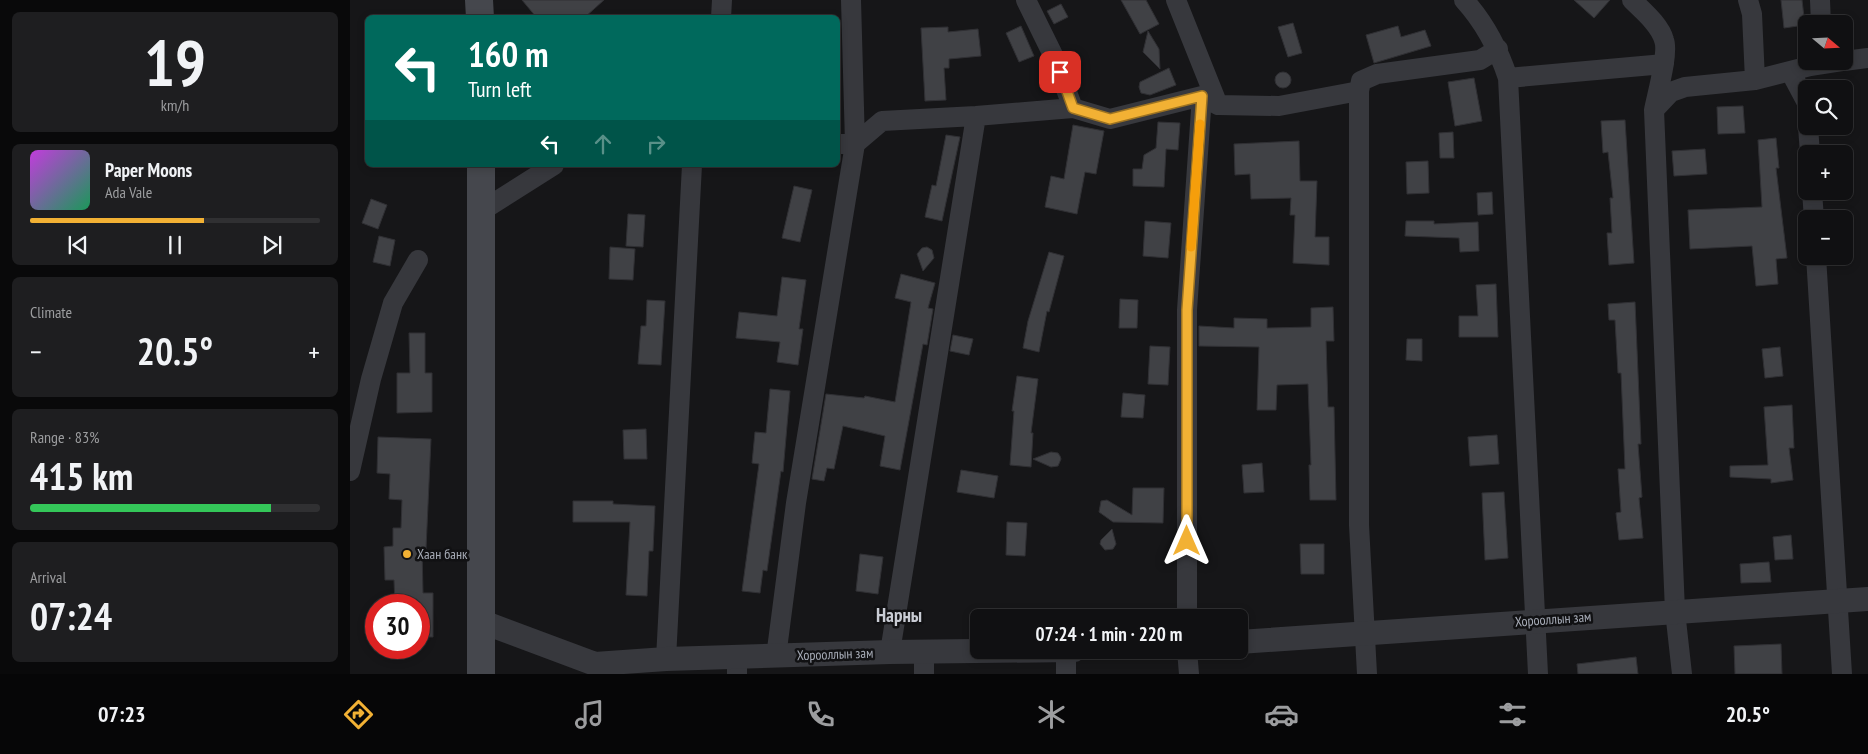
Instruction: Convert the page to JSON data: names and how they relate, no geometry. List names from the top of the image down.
{
  "streets": {
    "street": ["Хорооллын зам"]
  },
  "districts": ["Нарны"],
  "places": ["Хаан банк"],
  "north": "right",
  "page": {
    "tile": [
      ["19", "km/h"],
      "Climate",
      ["Range · 83%", "415 km"],
      ["Arrival", "07:24"]
    ],
    "map_buttons": ["+", "−"],
    "turn": ["160 m", "Turn left"],
    "song": ["Paper Moons", "Ada Vale"],
    "heat": ["−", "20.5°", "+"],
    "limit": "30",
    "trip": "07:24 · 1 min · 220 m",
    "tabs": ["07:23", "20.5°"]
  }
}
